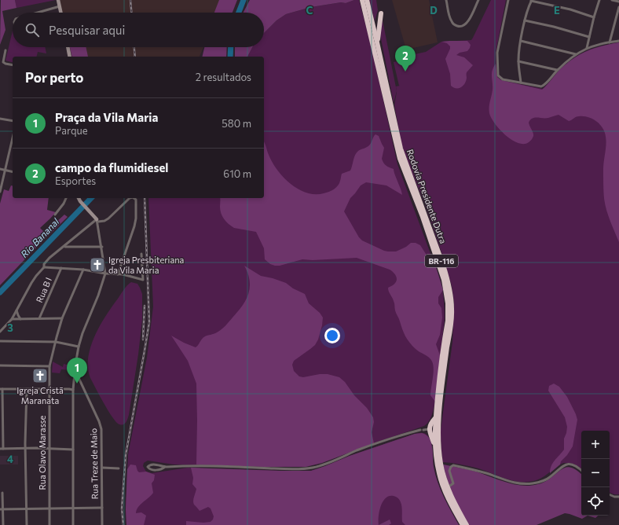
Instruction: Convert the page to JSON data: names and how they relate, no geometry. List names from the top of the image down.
{
  "streets": {
    "highway": ["Rodovia Presidente Dutra", "BR-116"],
    "street": ["Rua B I", "Rua Olavo Marasse", "Rua Treze de Maio"]
  },
  "water": ["Rio Bananal"],
  "places": {
    "church": ["Igreja Presbiteriana da Vila Maria", "Igreja Cristã Maranata"]
  },
  "page": {
    "search": "Pesquisar aqui",
    "pins": ["2", "1"],
    "heading": ["Por perto", "2 resultados"],
    "list": [
      {
        "mark": "1",
        "name": "Praça da Vila Maria",
        "note": "Parque",
        "value": "580 m"
      },
      {
        "mark": "2",
        "name": "campo da flumidiesel",
        "note": "Esportes",
        "value": "610 m"
      }
    ],
    "map_buttons": ["+", "−"]
  },
  "grid": {
    "columns": ["C", "D", "E"],
    "rows": ["3", "4"]
  }
}
